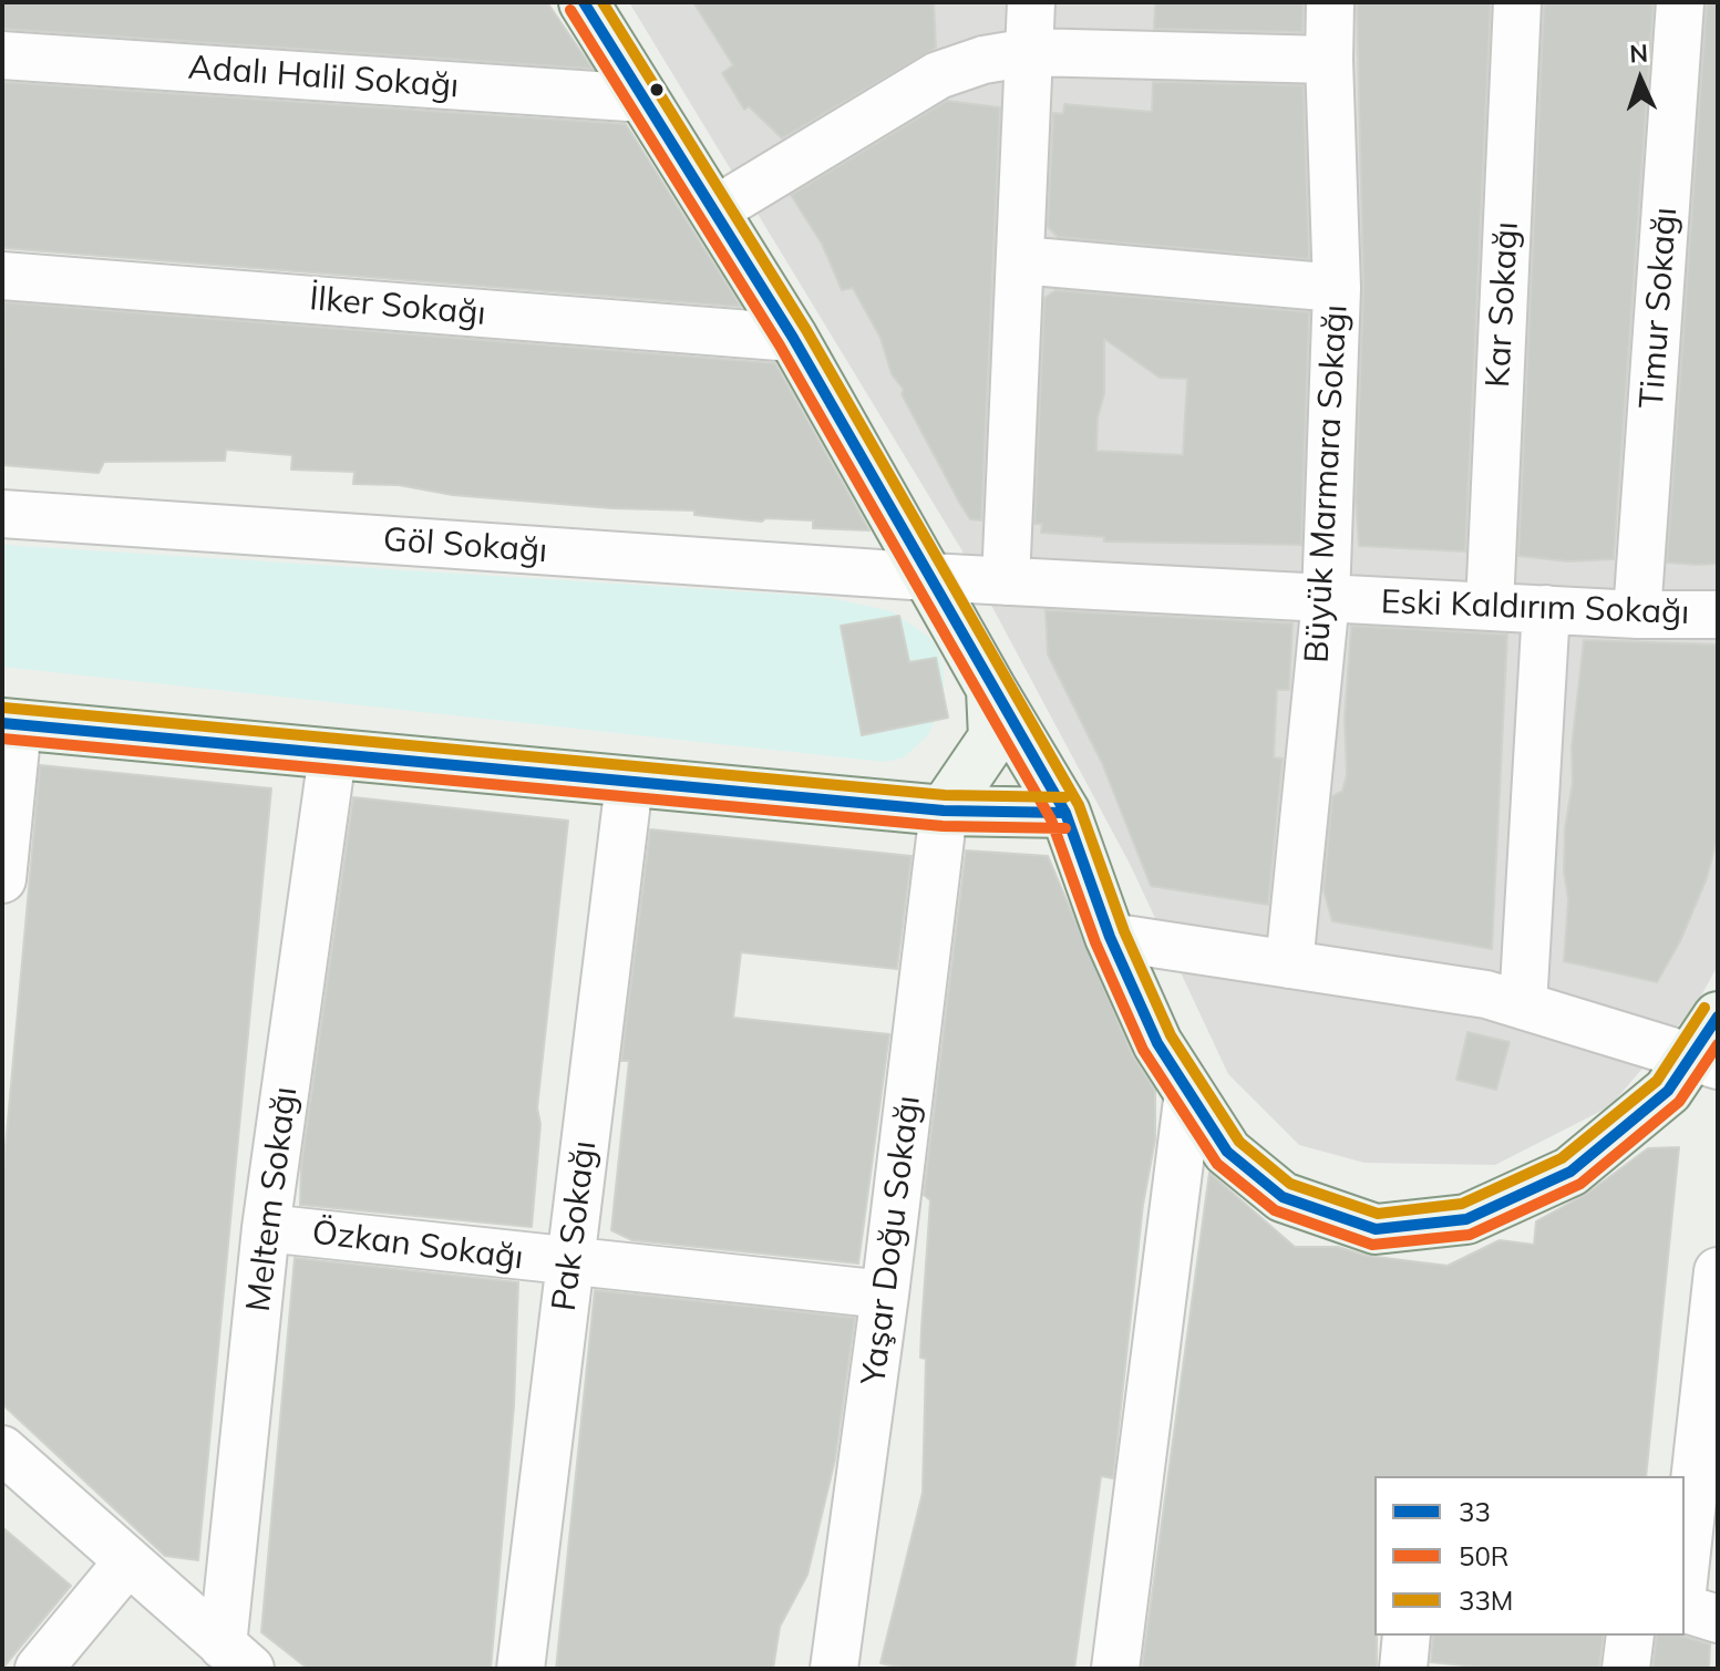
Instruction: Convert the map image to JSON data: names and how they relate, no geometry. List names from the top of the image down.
{
  "streets": {
    "street": [
      "Adalı Halil Sokağı",
      "Kar Sokağı",
      "İlker Sokağı",
      "Timur Sokağı",
      "Büyük Marmara Sokağı",
      "Göl Sokağı",
      "Eski Kaldırım Sokağı",
      "Meltem Sokağı",
      "Pak Sokağı",
      "Yaşar Doğu Sokağı",
      "Özkan Sokağı"
    ]
  },
  "crossings": [
    ["Kar Sokağı", "Eski Kaldırım Sokağı"],
    ["Timur Sokağı", "Eski Kaldırım Sokağı"],
    ["Büyük Marmara Sokağı", "Eski Kaldırım Sokağı"],
    ["Göl Sokağı", "Eski Kaldırım Sokağı"],
    ["Meltem Sokağı", "Özkan Sokağı"],
    ["Pak Sokağı", "Özkan Sokağı"],
    ["Yaşar Doğu Sokağı", "Özkan Sokağı"]
  ],
  "lines": ["transit line 33", "transit line 33M", "transit line 50R"],
  "legend": ["33", "50R", "33M"],
  "north": "top"
}
